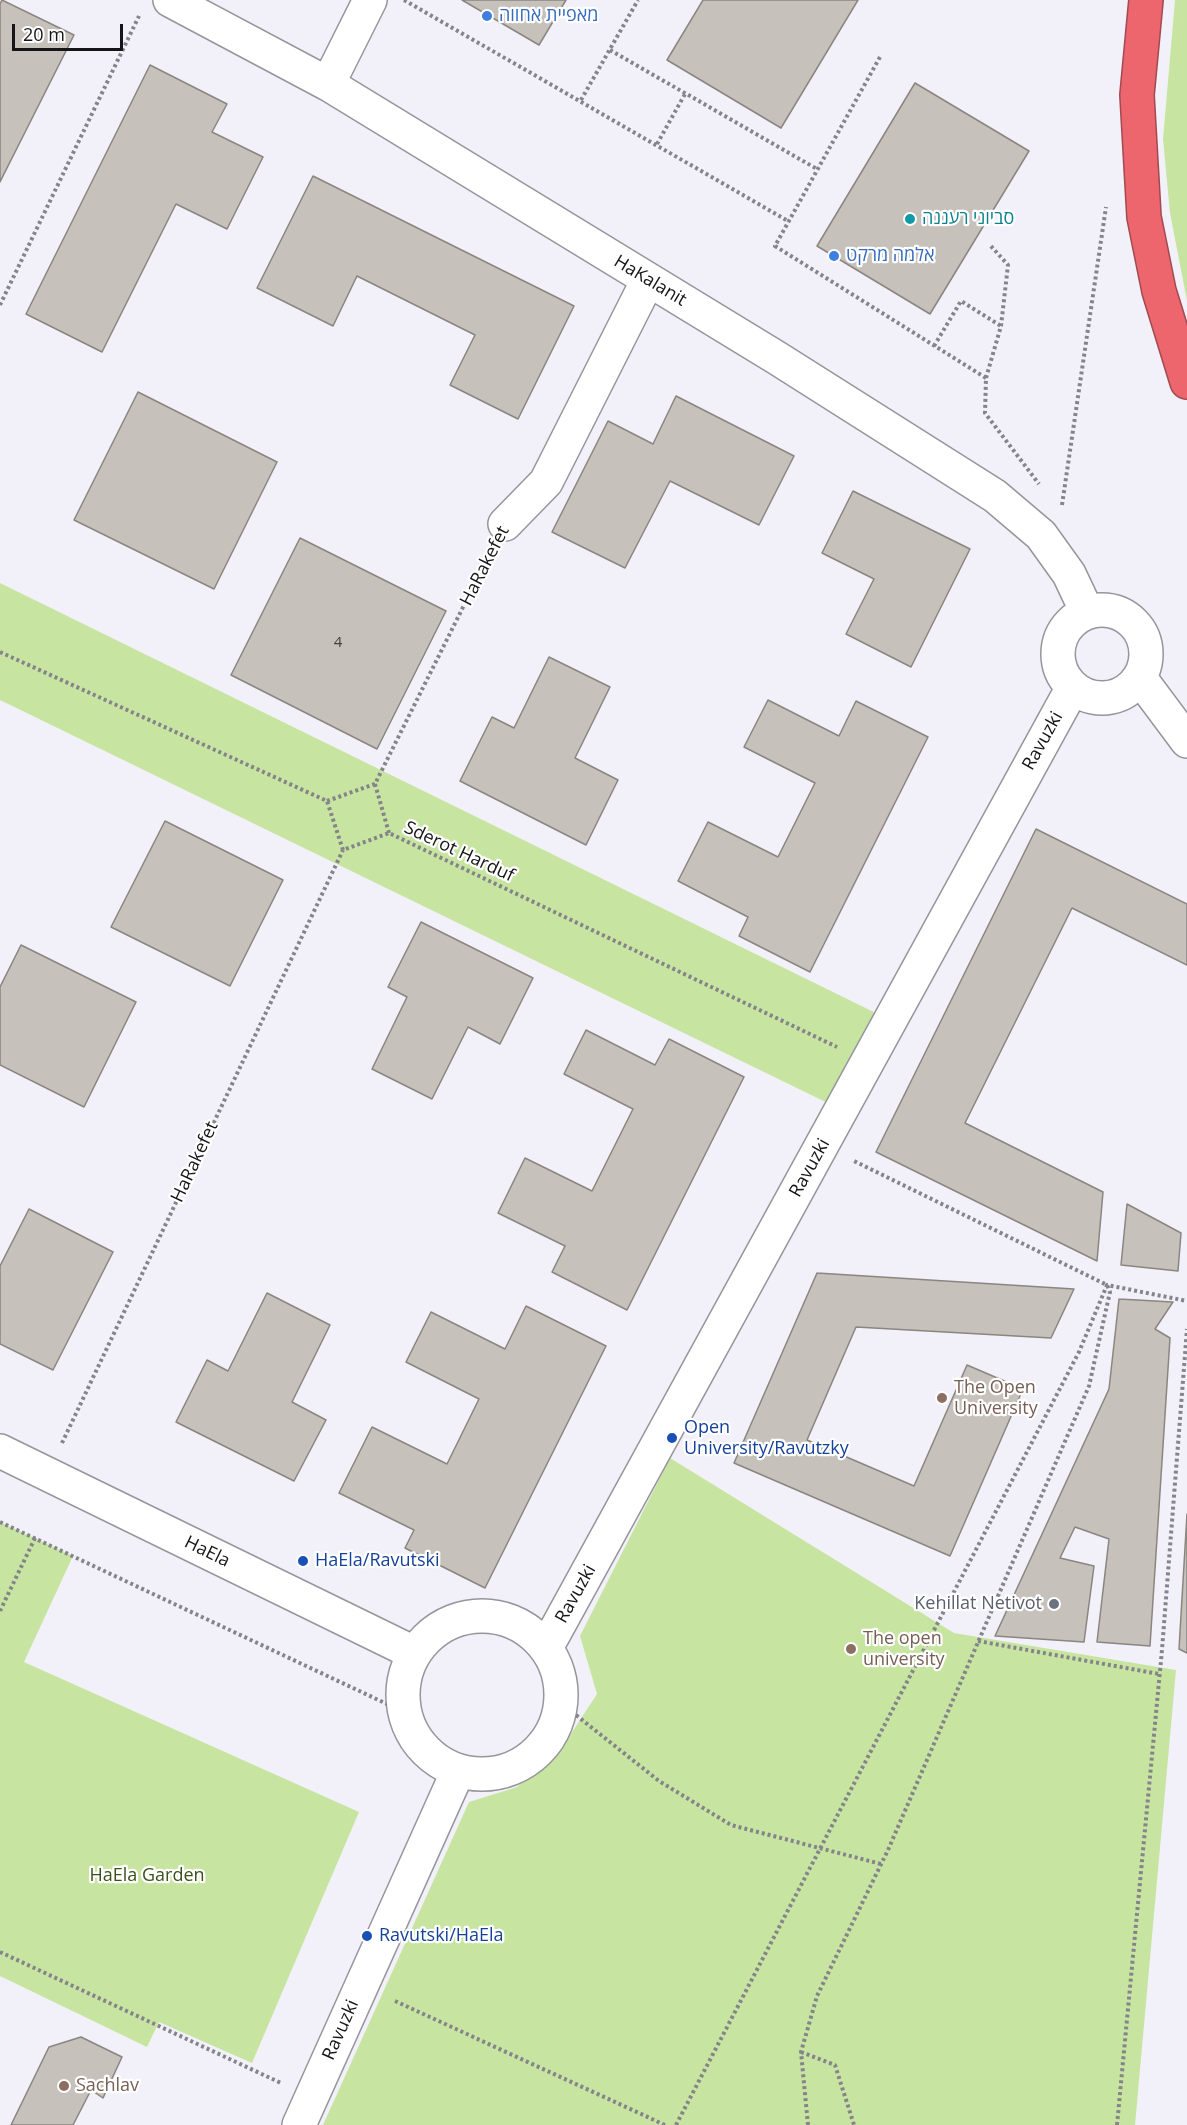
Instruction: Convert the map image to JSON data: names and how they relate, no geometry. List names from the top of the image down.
{
  "streets": {
    "street": [
      "HaKalanit",
      "HaRakefet",
      "Ravuzki",
      "HaEla"
    ],
    "path": ["Sderot Harduf"]
  },
  "crossings": [
    ["HaKalanit", "HaRakefet"],
    ["HaKalanit", "Ravuzki"],
    ["HaRakefet", "Sderot Harduf"],
    ["HaRakefet", "HaEla"],
    ["Ravuzki", "Sderot Harduf"],
    ["Ravuzki", "HaEla"]
  ],
  "parks": ["HaEla Garden"],
  "places": [
    "מאפיית אחווה",
    "סביוני רעננה",
    "אלמה מרקט",
    "The Open University",
    "Open University/Ravutzky",
    "HaEla/Ravutski",
    "Kehillat Netivot",
    "The open university",
    "Ravutski/HaEla",
    "Sachlav"
  ],
  "house_numbers": ["4"],
  "scale_bar": "20 m"
}
